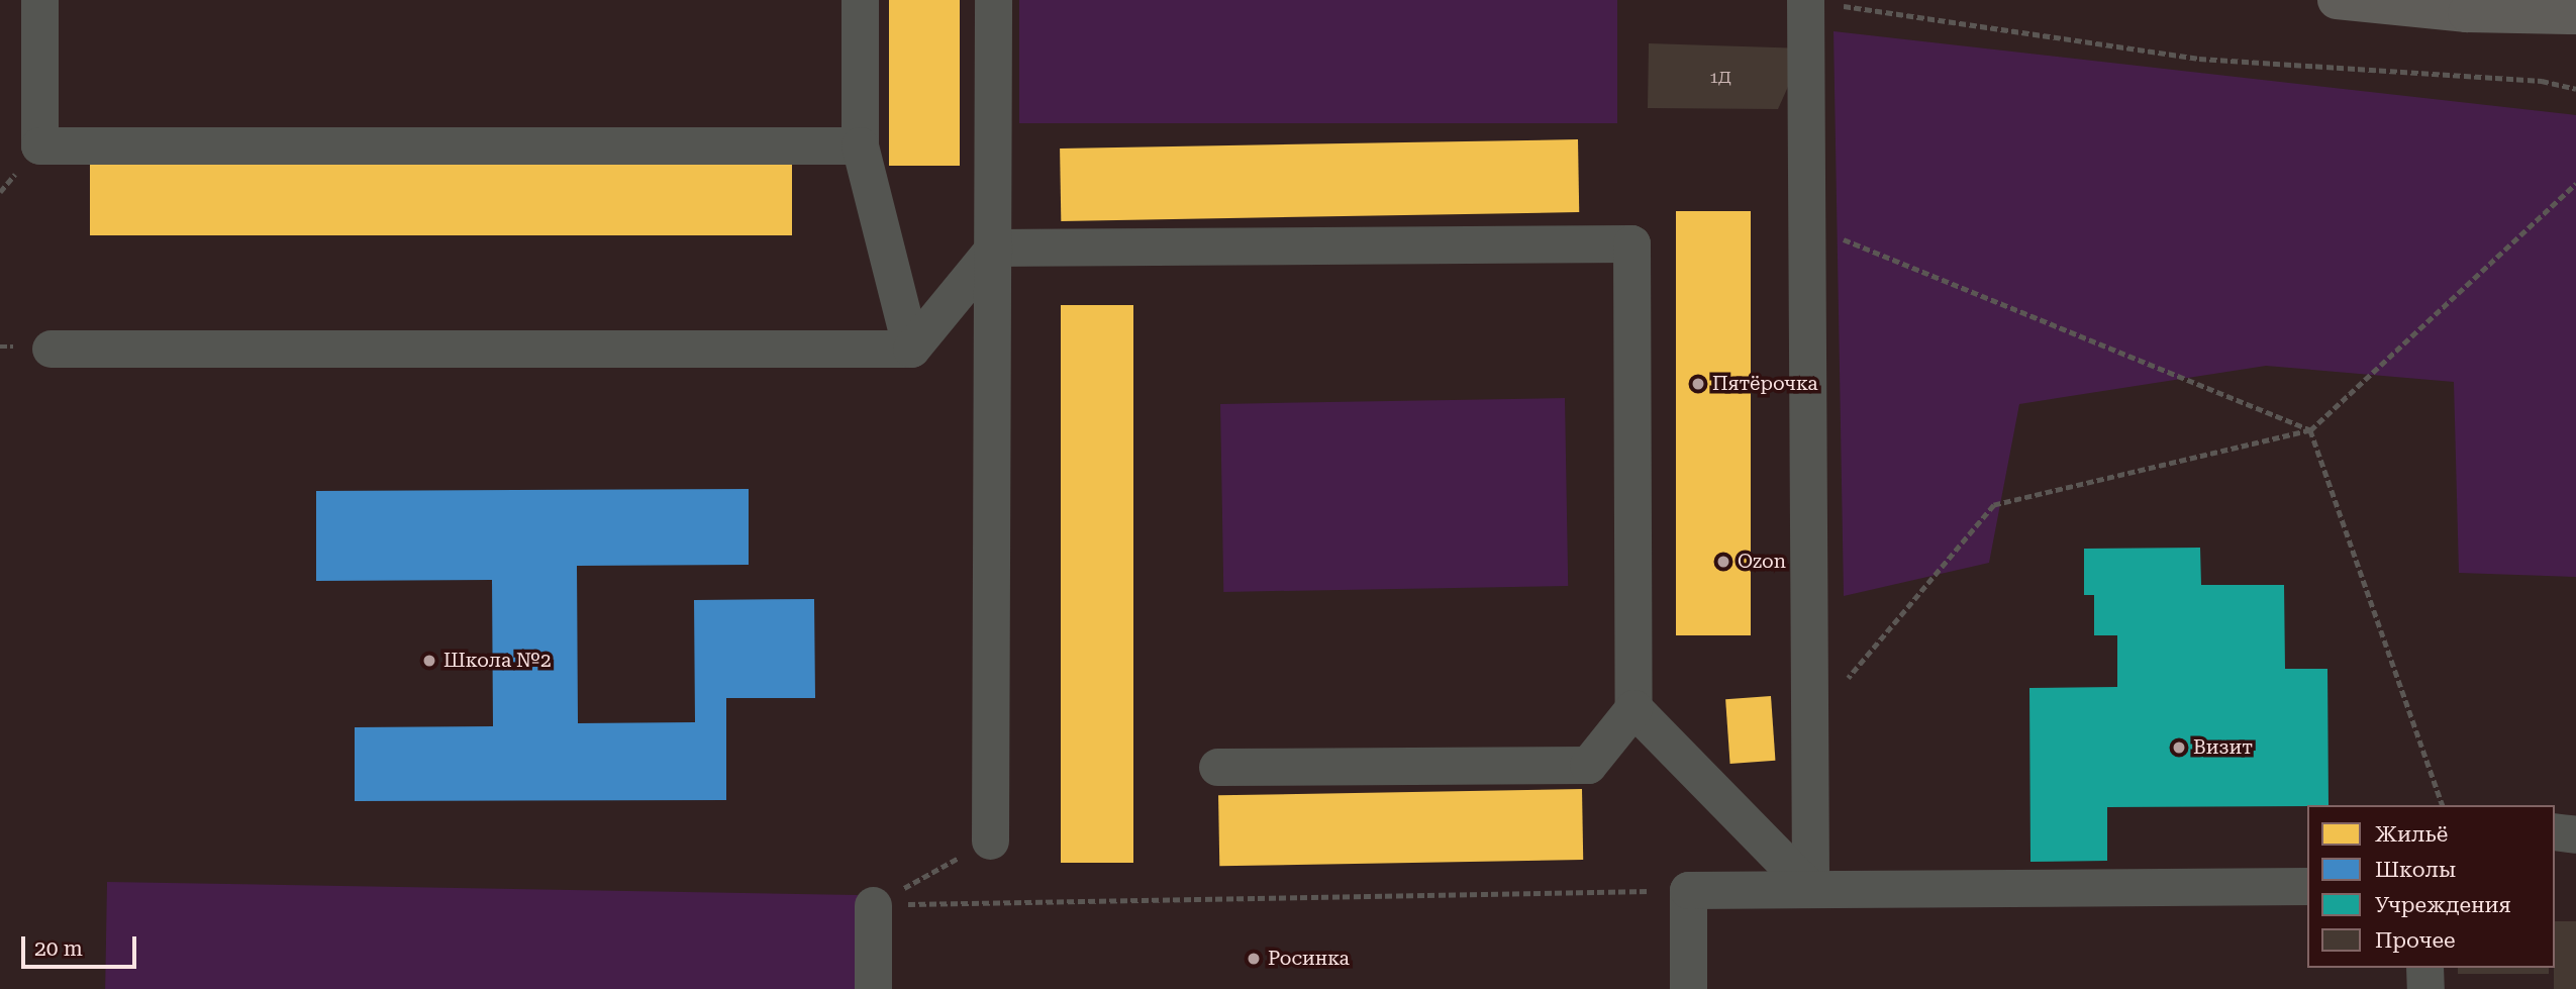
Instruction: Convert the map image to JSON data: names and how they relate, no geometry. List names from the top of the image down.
{
  "places": [
    "Пятёрочка",
    "Ozon",
    "Школа №2",
    "Визит",
    "Росинка"
  ],
  "house_numbers": ["1Д"],
  "legend": [
    "Жильё",
    "Школы",
    "Учреждения",
    "Прочее"
  ],
  "scale_bar": "20 m"
}
